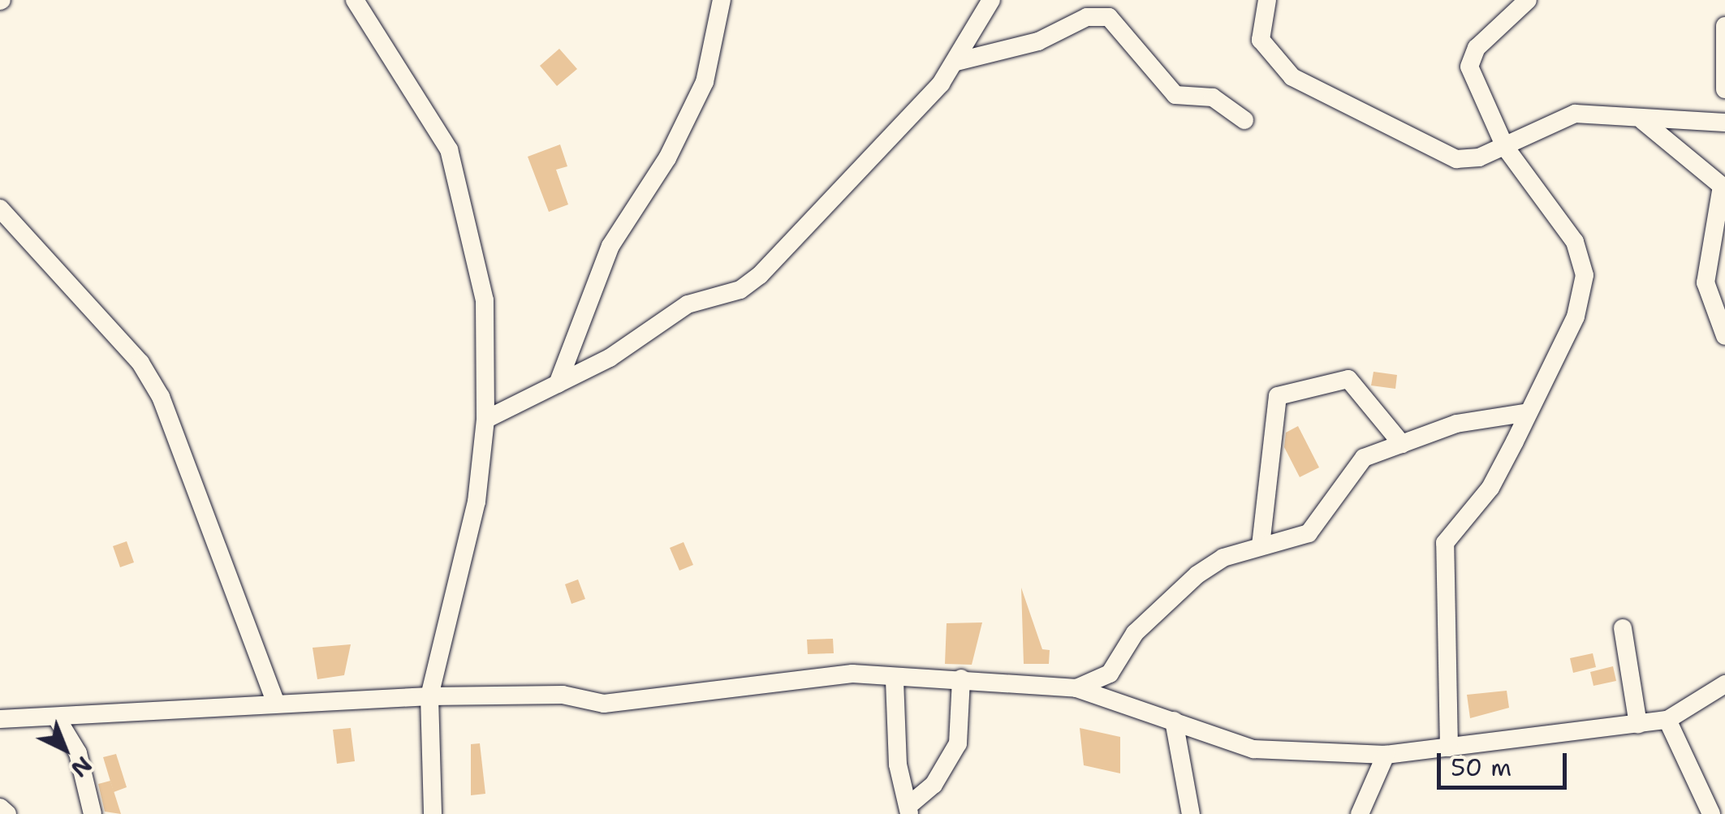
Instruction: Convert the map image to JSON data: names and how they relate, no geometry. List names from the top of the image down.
{
  "scale_bar": "50 m",
  "north": "bottom right"
}
